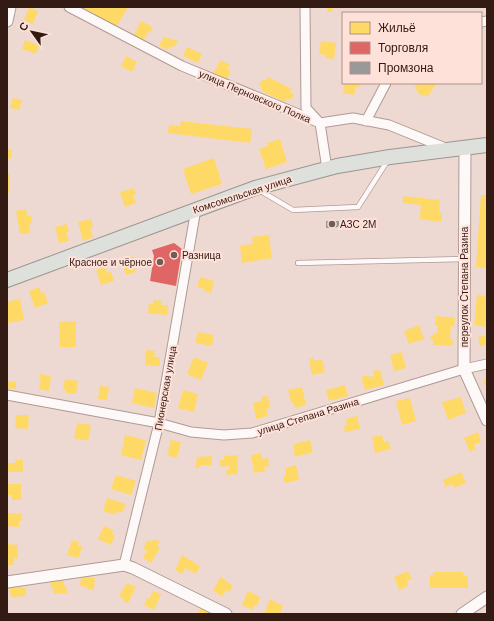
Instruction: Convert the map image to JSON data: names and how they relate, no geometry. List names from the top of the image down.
{
  "streets": {
    "main road": ["Комсомольская улица"],
    "street": [
      "улица Перновского Полка",
      "переулок Степана Разина",
      "Пионерская улица",
      "улица Степана Разина"
    ]
  },
  "crossings": [
    ["улица Перновского Полка", "Комсомольская улица"],
    ["Комсомольская улица", "переулок Степана Разина"],
    ["Комсомольская улица", "Пионерская улица"],
    ["переулок Степана Разина", "улица Степана Разина"],
    ["Пионерская улица", "улица Степана Разина"]
  ],
  "places": ["АЗС 2М", "Разница", "Красное и чёрное"],
  "legend": ["Жильё", "Торговля", "Промзона"],
  "north": "top left"
}
